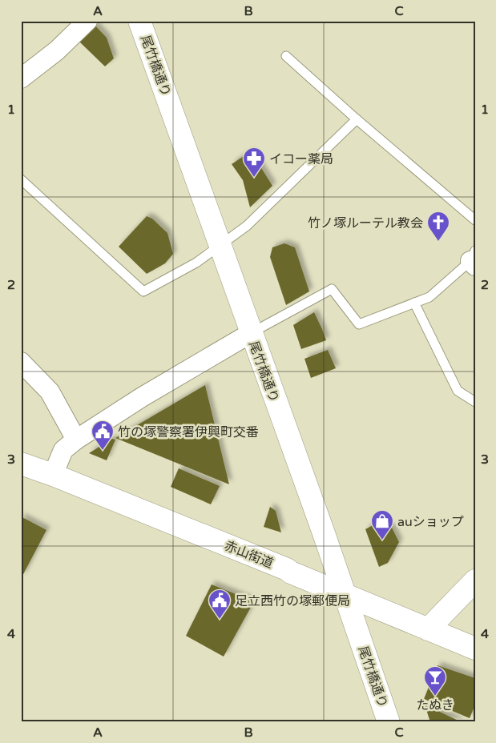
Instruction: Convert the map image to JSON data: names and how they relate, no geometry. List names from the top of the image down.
{
  "streets": {
    "main road": ["尾竹橋通り", "赤山街道"]
  },
  "crossings": [
    ["尾竹橋通り", "赤山街道"]
  ],
  "places": {
    "pharmacy": ["イコー薬局"],
    "church": ["竹ノ塚ルーテル教会"],
    "public building": ["竹の塚警察署伊興町交番", "足立西竹の塚郵便局"],
    "shop": ["auショップ"],
    "bar": ["たぬき"]
  },
  "grid": {
    "columns": ["A", "B", "C"],
    "rows": [
      "1",
      "2",
      "3",
      "4"
    ]
  }
}
